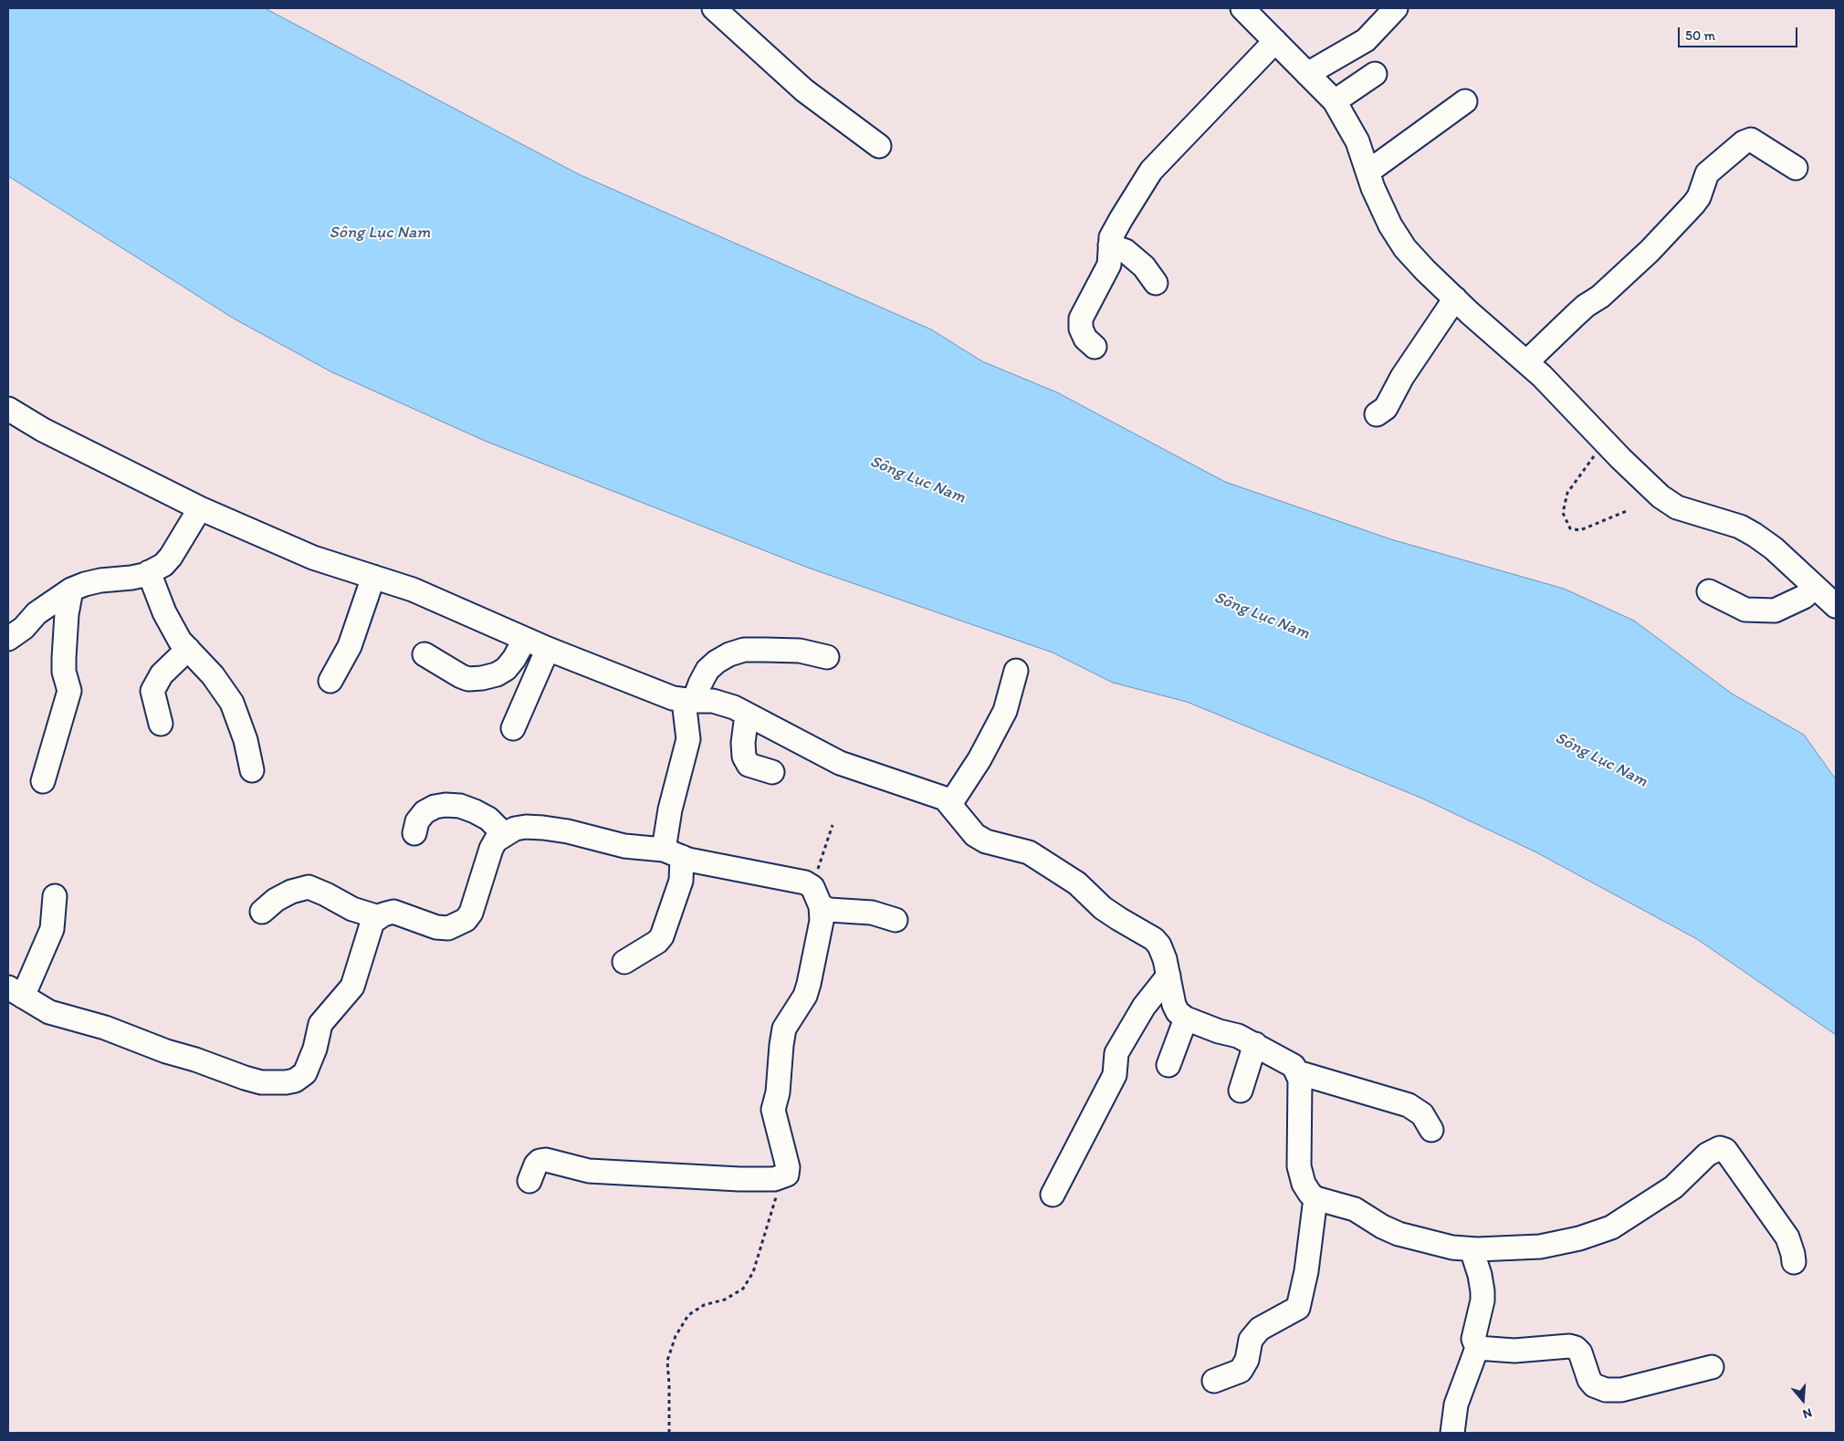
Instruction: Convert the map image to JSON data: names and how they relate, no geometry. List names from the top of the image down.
{
  "water": ["Sông Lục Nam"],
  "scale_bar": "50 m",
  "north": "bottom"
}
